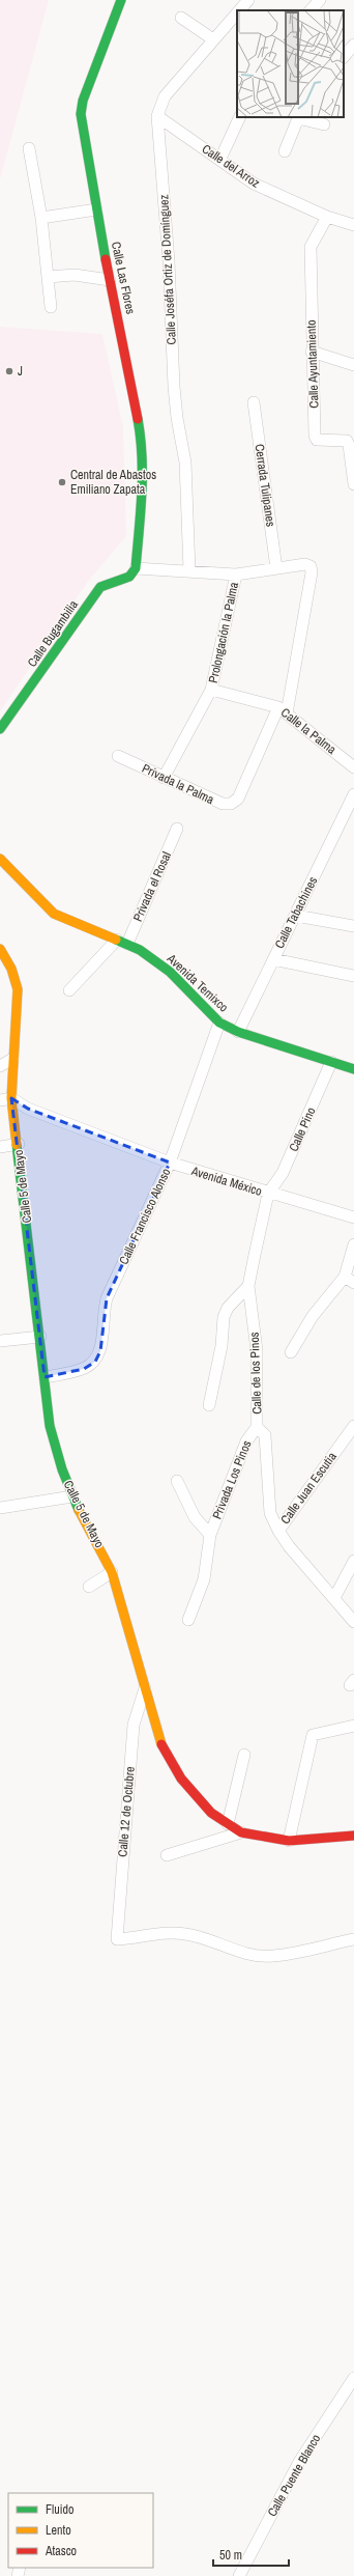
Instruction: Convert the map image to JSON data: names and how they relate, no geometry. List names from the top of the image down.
{
  "streets": {
    "street": [
      "Calle del Arroz",
      "Calle Joséfa Ortiz de Domínguez",
      "Calle Las Flores",
      "Calle Ayuntamiento",
      "Cerrada Tulipanes",
      "Prolongación la Palma",
      "Calle Bugambilia",
      "Calle la Palma",
      "Privada la Palma",
      "Privada el Rosal",
      "Calle Tabachines",
      "Avenida Temixco",
      "Calle Pino",
      "Avenida México",
      "Calle 5 de Mayo",
      "Calle Francisco Alonso",
      "Calle de los Pinos",
      "Privada Los Pinos",
      "Calle Juan Escutia",
      "Calle 12 de Octubre",
      "Calle Puente Blanco"
    ]
  },
  "crossings": [
    ["Calle del Arroz", "Calle Joséfa Ortiz de Domínguez"],
    ["Calle del Arroz", "Calle Ayuntamiento"],
    ["Calle Las Flores", "Calle Bugambilia"],
    ["Prolongación la Palma", "Calle la Palma"],
    ["Prolongación la Palma", "Privada la Palma"],
    ["Calle la Palma", "Privada la Palma"],
    ["Privada el Rosal", "Avenida Temixco"],
    ["Calle Tabachines", "Avenida Temixco"],
    ["Avenida Temixco", "Calle Pino"],
    ["Avenida Temixco", "Calle Francisco Alonso"],
    ["Calle Pino", "Avenida México"],
    ["Calle Pino", "Calle de los Pinos"],
    ["Avenida México", "Calle 5 de Mayo"],
    ["Avenida México", "Calle Francisco Alonso"],
    ["Avenida México", "Calle de los Pinos"],
    ["Calle 5 de Mayo", "Calle Francisco Alonso"],
    ["Calle 5 de Mayo", "Calle 12 de Octubre"],
    ["Calle de los Pinos", "Privada Los Pinos"],
    ["Calle de los Pinos", "Calle Juan Escutia"]
  ],
  "places": ["J", "Central de Abastos Emiliano Zapata"],
  "legend": ["Fluido", "Lento", "Atasco"],
  "scale_bar": "50 m"
}
